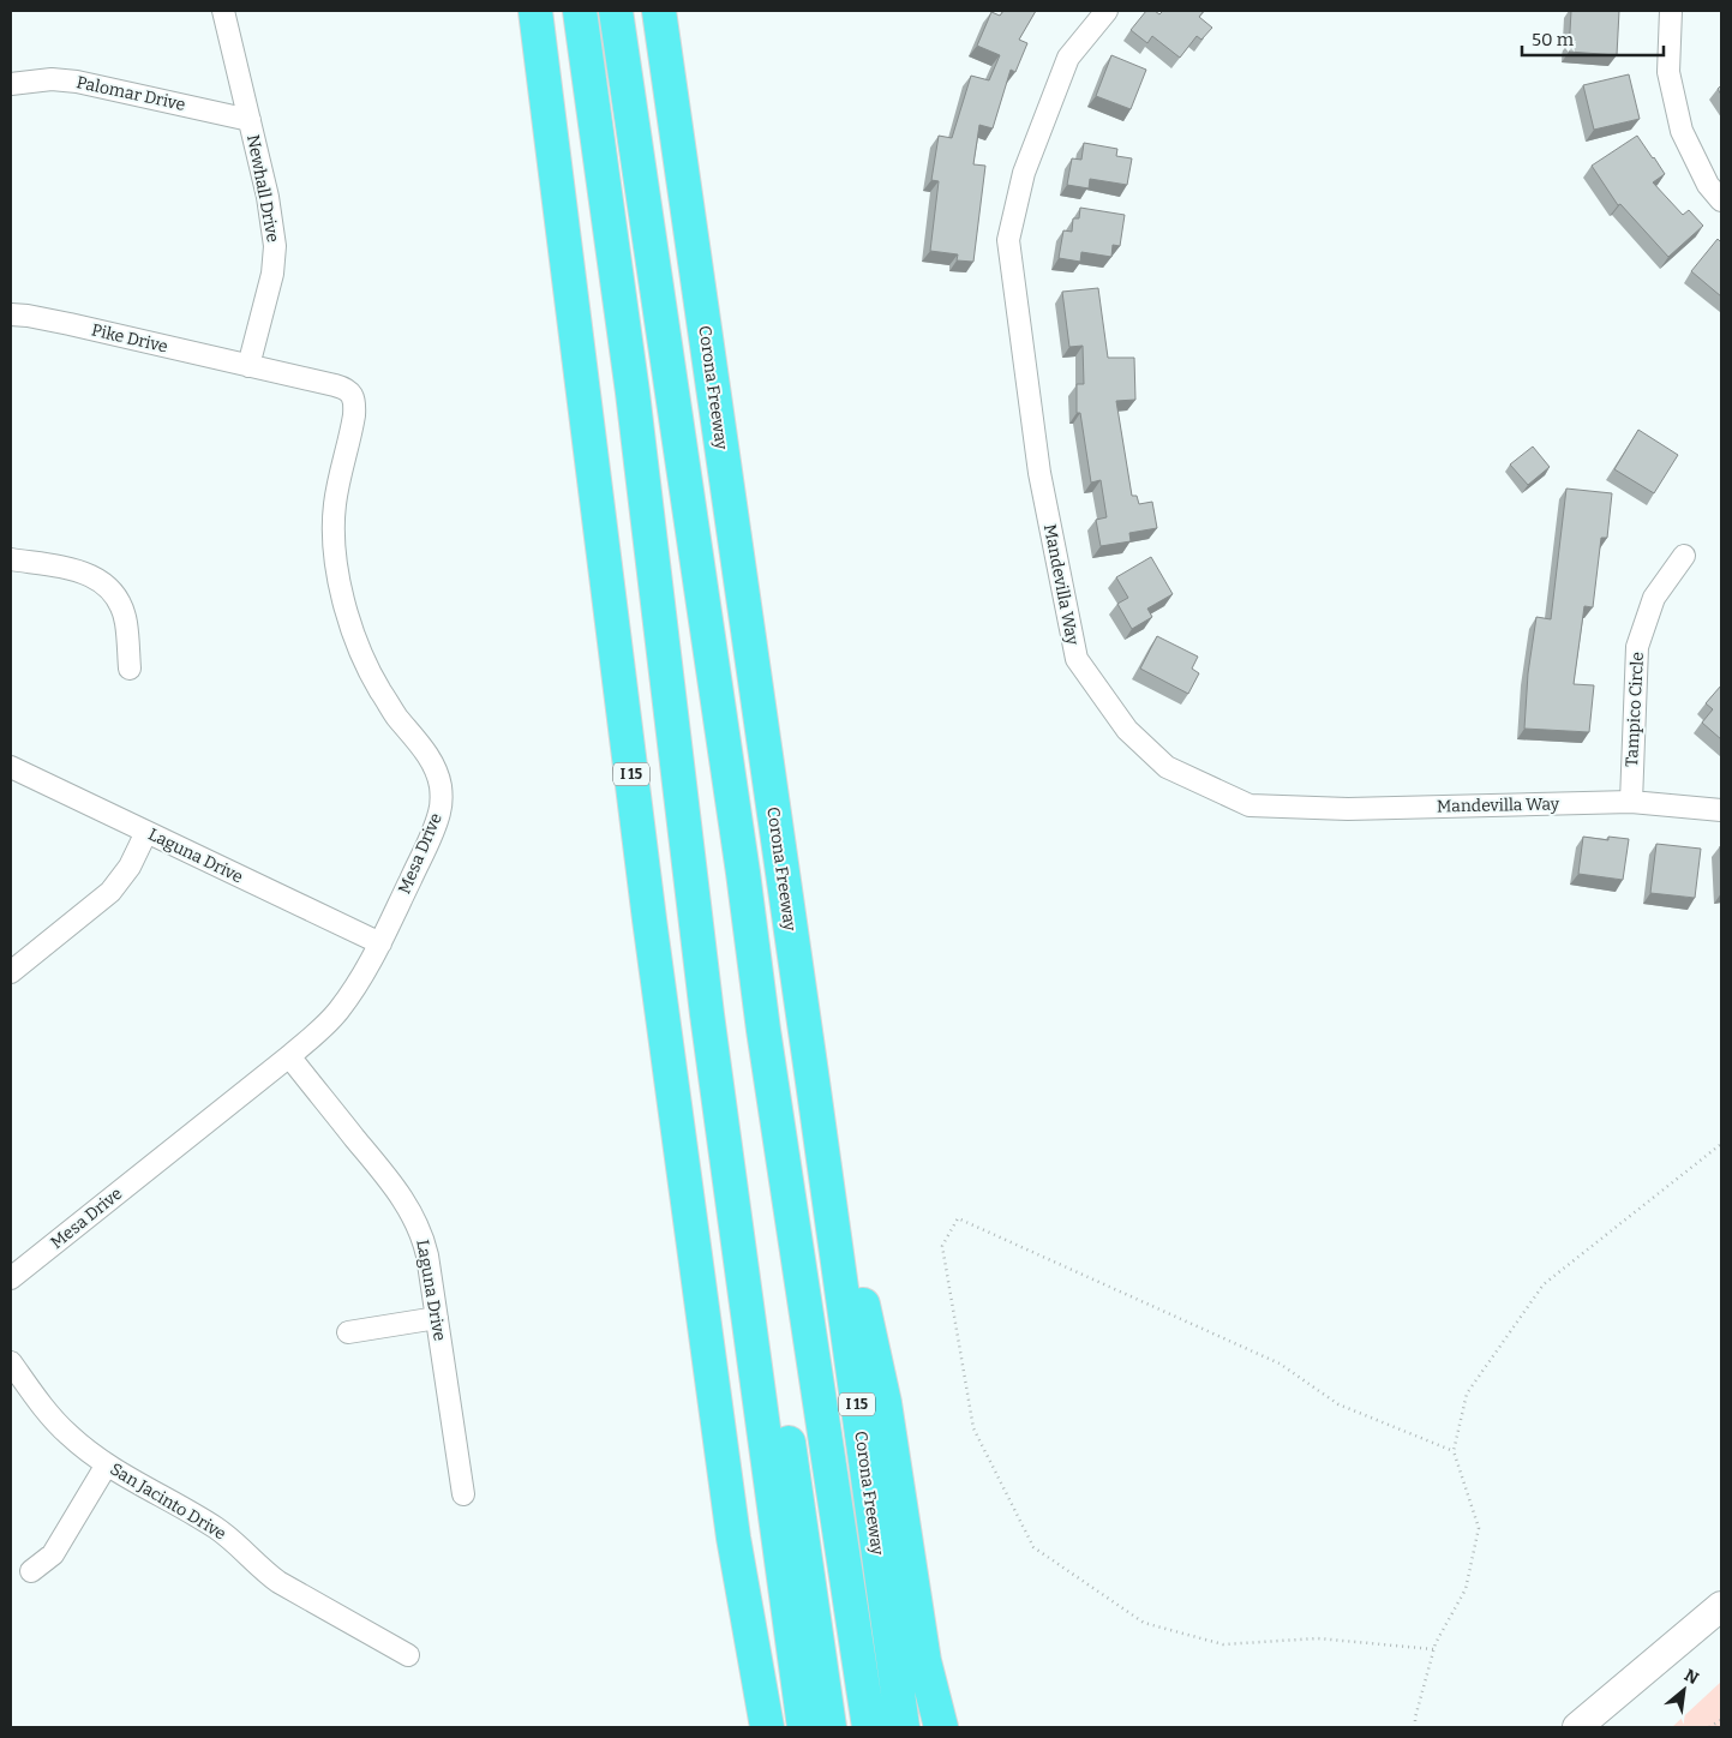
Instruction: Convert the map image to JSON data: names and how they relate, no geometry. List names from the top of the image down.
{
  "streets": {
    "highway": ["Corona Freeway", "I 15"],
    "street": [
      "Palomar Drive",
      "Newhall Drive",
      "Pike Drive",
      "Mandevilla Way",
      "Tampico Circle",
      "Mesa Drive",
      "Laguna Drive",
      "San Jacinto Drive"
    ]
  },
  "crossings": [
    ["Palomar Drive", "Newhall Drive"],
    ["Newhall Drive", "Pike Drive"],
    ["Newhall Drive", "Mesa Drive"],
    ["Pike Drive", "Mesa Drive"],
    ["Mandevilla Way", "Tampico Circle"],
    ["Mesa Drive", "Laguna Drive"]
  ],
  "scale_bar": "50 m",
  "north": "top right"
}
